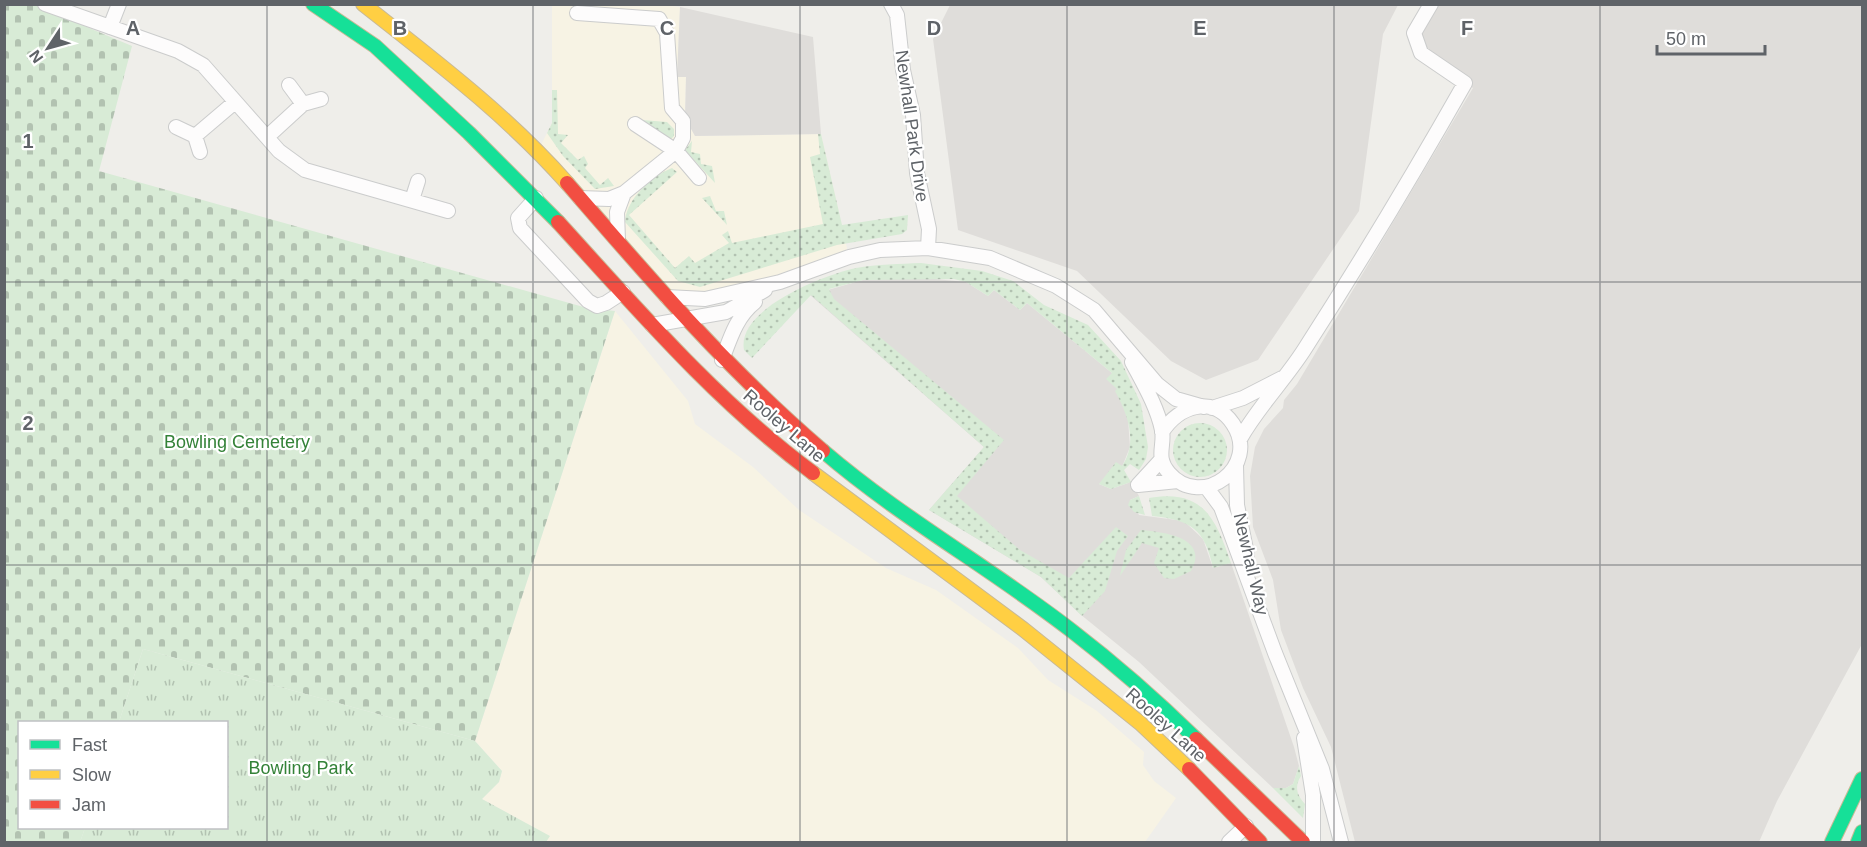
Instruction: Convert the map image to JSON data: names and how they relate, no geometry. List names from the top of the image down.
{
  "streets": {
    "highway": ["Rooley Lane"],
    "street": ["Newhall Park Drive", "Newhall Way"]
  },
  "parks": ["Bowling Cemetery", "Bowling Park"],
  "legend": ["Fast", "Slow", "Jam"],
  "scale_bar": "50 m",
  "north": "bottom left",
  "grid": {
    "columns": [
      "A",
      "B",
      "C",
      "D",
      "E",
      "F"
    ],
    "rows": ["1", "2"]
  }
}
